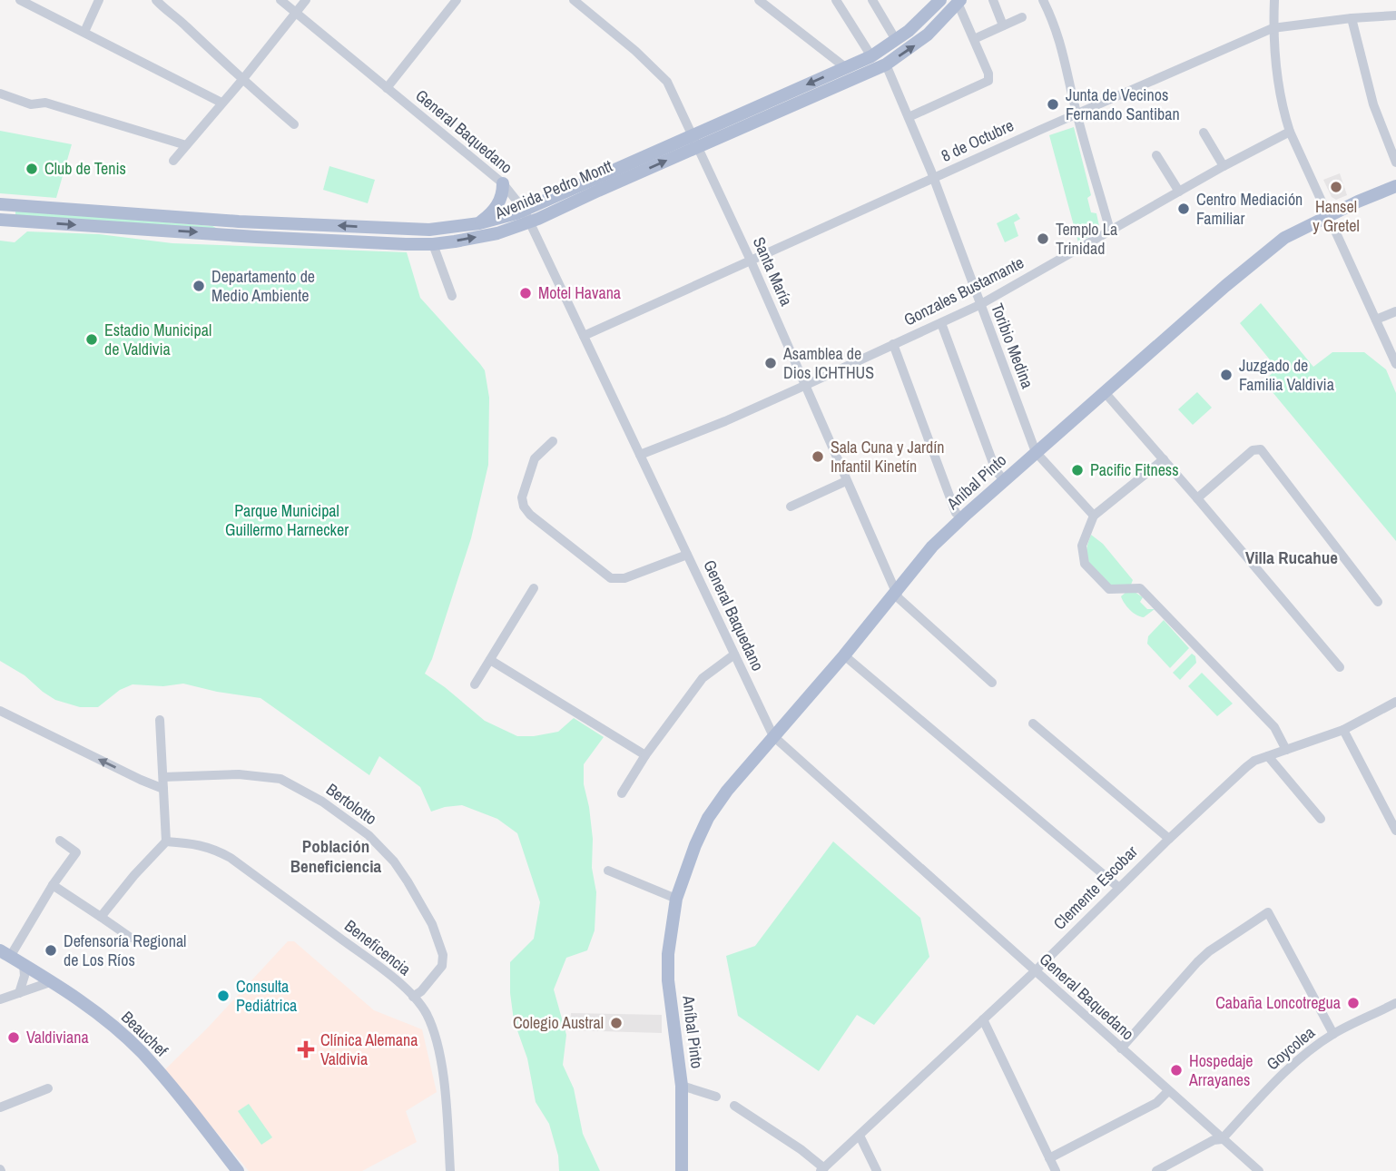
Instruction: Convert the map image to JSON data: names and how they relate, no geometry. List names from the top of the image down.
{
  "streets": {
    "main road": ["Avenida Pedro Montt", "Aníbal Pinto", "Beauchef"],
    "street": [
      "General Baquedano",
      "8 de Octubre",
      "Santa María",
      "Gonzales Bustamante",
      "Toribio Medina",
      "Bertolotto",
      "Clemente Escobar",
      "Beneficencia",
      "Goycolea"
    ]
  },
  "crossings": [
    ["General Baquedano", "8 de Octubre"],
    ["General Baquedano", "Avenida Pedro Montt"],
    ["General Baquedano", "Gonzales Bustamante"],
    ["General Baquedano", "Aníbal Pinto"],
    ["General Baquedano", "Clemente Escobar"],
    ["General Baquedano", "Goycolea"],
    ["8 de Octubre", "Santa María"],
    ["8 de Octubre", "Toribio Medina"],
    ["Avenida Pedro Montt", "Santa María"],
    ["Avenida Pedro Montt", "Toribio Medina"],
    ["Santa María", "Gonzales Bustamante"],
    ["Santa María", "Aníbal Pinto"],
    ["Gonzales Bustamante", "Toribio Medina"],
    ["Toribio Medina", "Aníbal Pinto"],
    ["Bertolotto", "Beneficencia"]
  ],
  "districts": ["Villa Rucahue", "Población Beneficiencia"],
  "parks": ["Parque Municipal Guillermo Harnecker"],
  "places": {
    "other": [
      "Junta de Vecinos Fernando Santiban",
      "Club de Tenis",
      "Hansel y Gretel",
      "Centro Mediación Familiar",
      "Templo La Trinidad",
      "Departamento de Medio Ambiente",
      "Motel Havana",
      "Estadio Municipal de Valdivia",
      "Asamblea de Dios ICHTHUS",
      "Juzgado de Familia Valdivia",
      "Sala Cuna y Jardín Infantil Kinetín",
      "Pacific Fitness",
      "Defensoría Regional de Los Ríos",
      "Consulta Pediátrica",
      "Cabaña Loncotregua",
      "Colegio Austral",
      "Valdiviana",
      "Hospedaje Arrayanes"
    ],
    "health": ["Clínica Alemana Valdivia"]
  }
}
